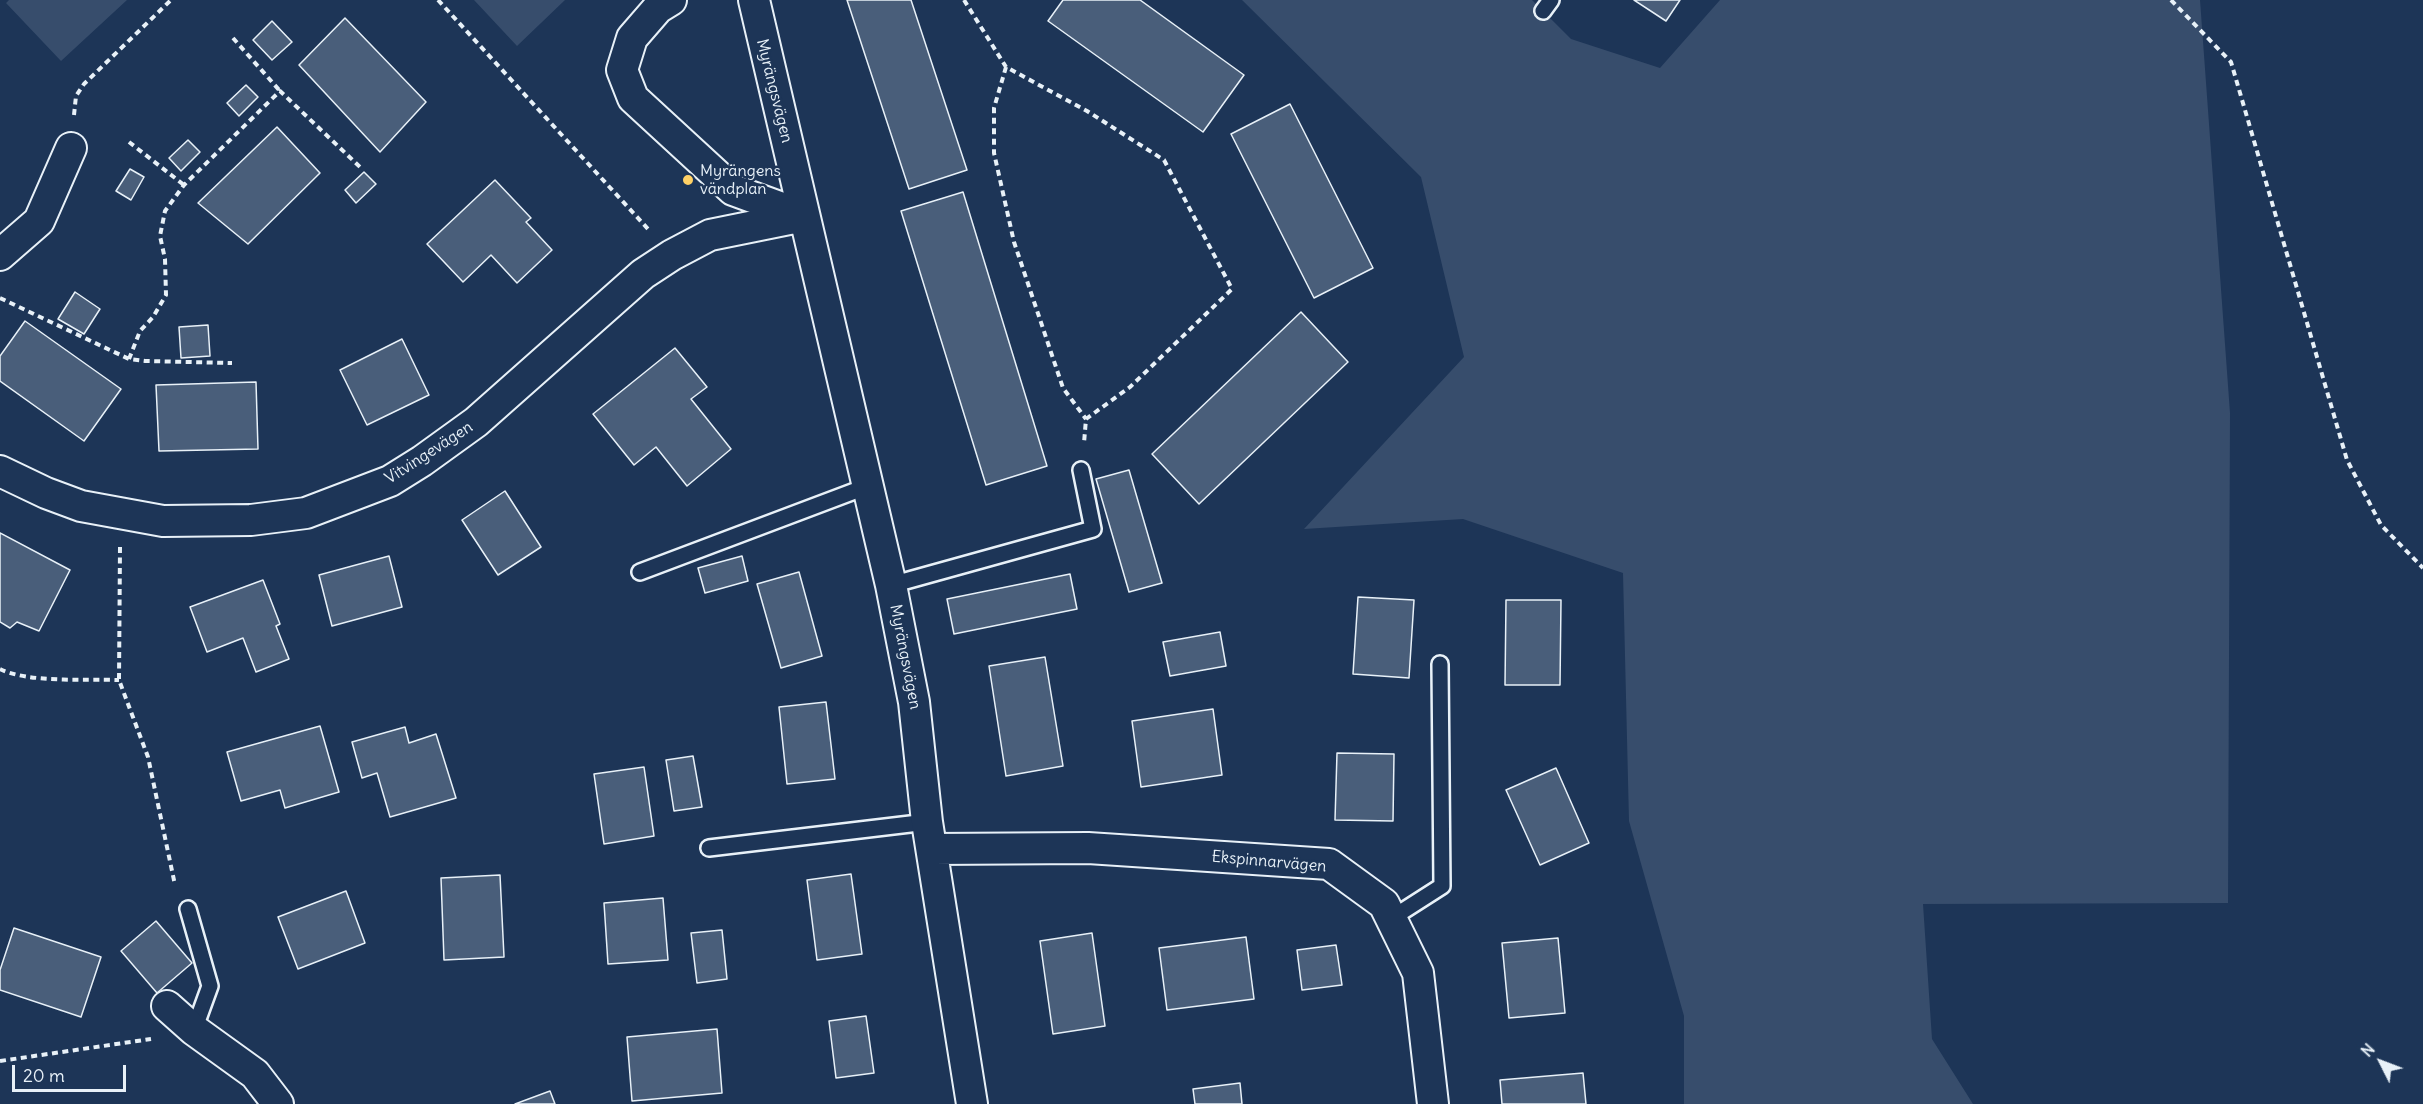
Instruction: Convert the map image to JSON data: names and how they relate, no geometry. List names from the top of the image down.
{
  "streets": {
    "street": ["Myrängsvägen", "Vitvingevägen", "Ekspinnarvägen"]
  },
  "crossings": [
    ["Myrängsvägen", "Vitvingevägen"],
    ["Myrängsvägen", "Ekspinnarvägen"]
  ],
  "places": ["Myrängens vändplan"],
  "scale_bar": "20 m",
  "north": "top left"
}
